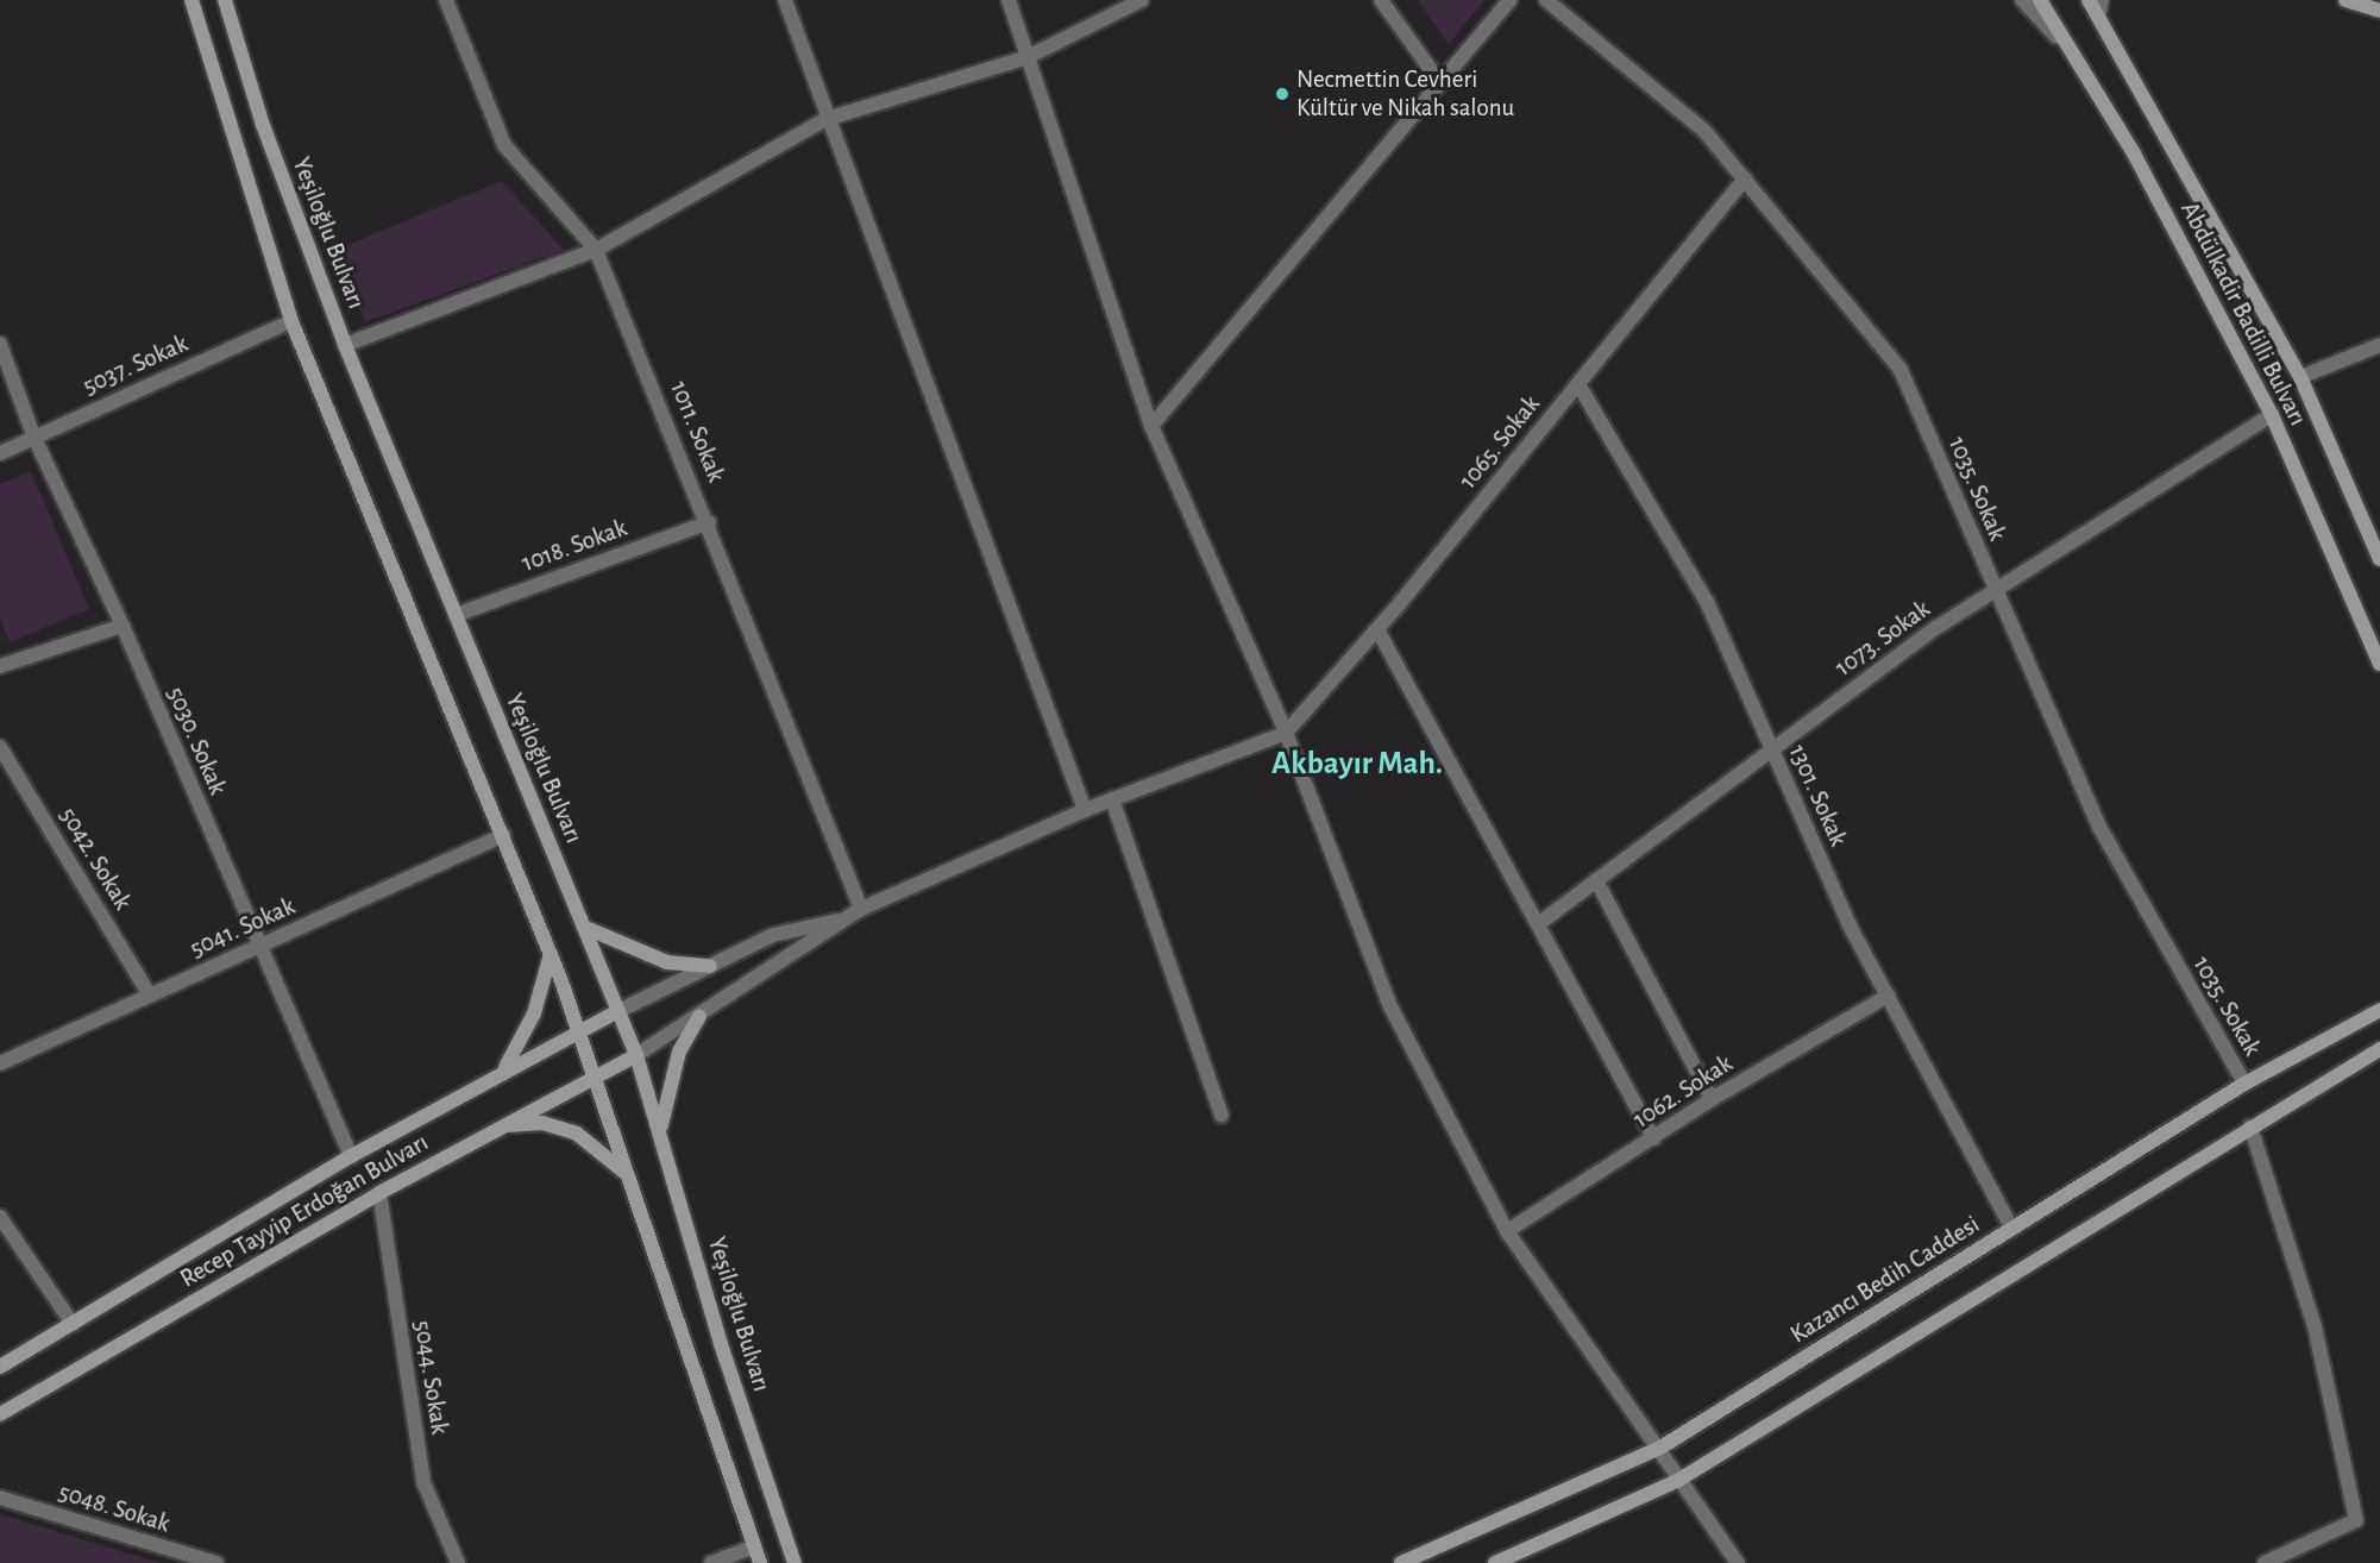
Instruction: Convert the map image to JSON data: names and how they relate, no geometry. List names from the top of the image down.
{
  "streets": {
    "main road": [
      "Yeşiloğlu Bulvarı",
      "Abdülkadir Badilli Bulvarı",
      "Recep Tayyip Erdoğan Bulvarı",
      "Kazancı Bedih Caddesi"
    ],
    "street": [
      "5037. Sokak",
      "1011. Sokak",
      "1065. Sokak",
      "1035. Sokak",
      "1018. Sokak",
      "1073. Sokak",
      "5030. Sokak",
      "1301. Sokak",
      "5042. Sokak",
      "5041. Sokak",
      "1062. Sokak",
      "5044. Sokak",
      "5048. Sokak"
    ]
  },
  "crossings": [
    ["Yeşiloğlu Bulvarı", "1018. Sokak"],
    ["Yeşiloğlu Bulvarı", "Recep Tayyip Erdoğan Bulvarı"],
    ["Abdülkadir Badilli Bulvarı", "1073. Sokak"],
    ["5037. Sokak", "5030. Sokak"],
    ["1011. Sokak", "1018. Sokak"],
    ["1065. Sokak", "1035. Sokak"],
    ["1065. Sokak", "1301. Sokak"],
    ["1035. Sokak", "1073. Sokak"],
    ["1035. Sokak", "Kazancı Bedih Caddesi"],
    ["1073. Sokak", "1301. Sokak"],
    ["5030. Sokak", "5041. Sokak"],
    ["5030. Sokak", "Recep Tayyip Erdoğan Bulvarı"],
    ["1301. Sokak", "1062. Sokak"],
    ["1301. Sokak", "Kazancı Bedih Caddesi"],
    ["5042. Sokak", "5041. Sokak"],
    ["Recep Tayyip Erdoğan Bulvarı", "5044. Sokak"]
  ],
  "districts": ["Akbayır Mah."],
  "places": ["Necmettin Cevheri Kültür ve Nikah salonu"]
}
